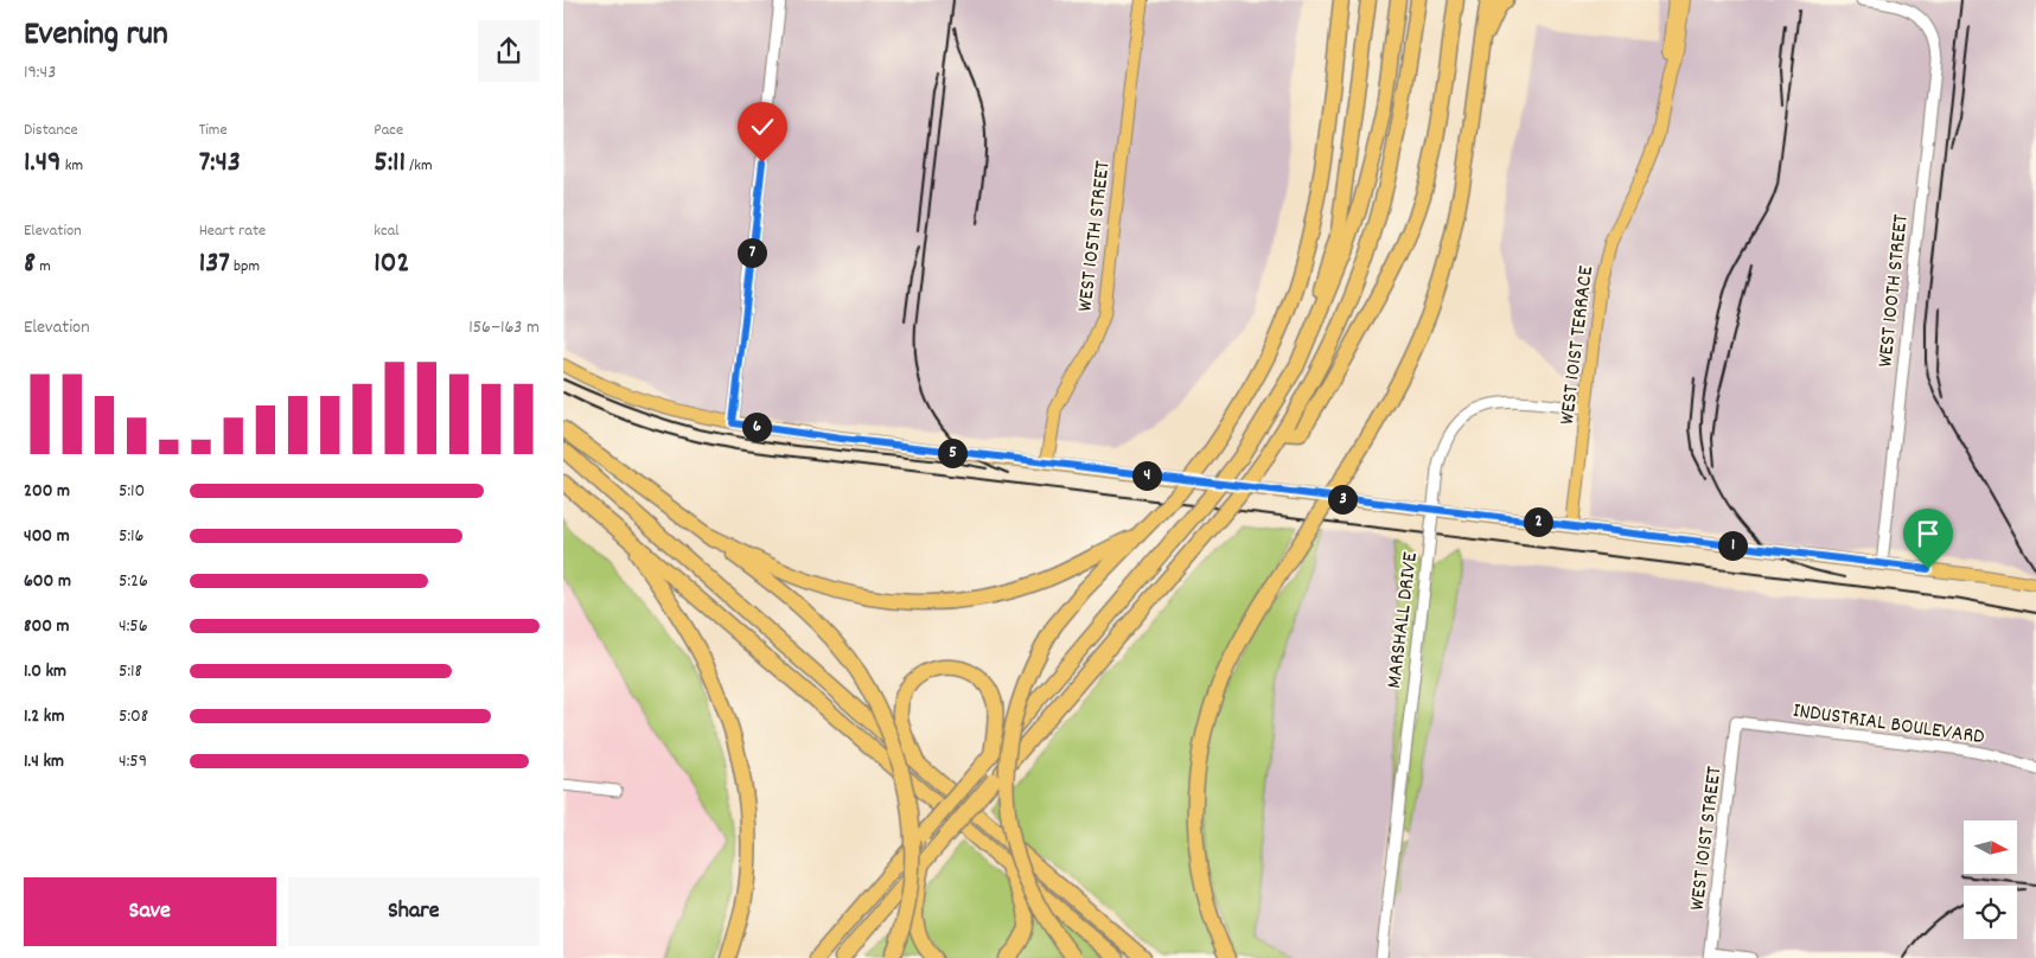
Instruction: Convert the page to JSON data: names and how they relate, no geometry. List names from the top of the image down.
{
  "streets": {
    "main road": ["WEST 105TH STREET", "WEST 101ST TERRACE"],
    "street": [
      "WEST 100TH STREET",
      "MARSHALL DRIVE",
      "INDUSTRIAL BOULEVARD",
      "WEST 101ST STREET"
    ]
  },
  "crossings": [
    ["WEST 101ST TERRACE", "MARSHALL DRIVE"],
    ["INDUSTRIAL BOULEVARD", "WEST 101ST STREET"]
  ],
  "north": "right",
  "page": {
    "heading": ["Evening run", "19:43"],
    "stats": [
      ["Distance", "1.49 km"],
      ["Time", "7:43"],
      ["Pace", "5:11 /km"],
      ["Elevation", "8 m"],
      ["Heart rate", "137 bpm"],
      ["kcal", "102"]
    ],
    "pins": [
      "7",
      "6",
      "5",
      "4",
      "3",
      "2",
      "1"
    ],
    "chart": ["Elevation", "156–163 m"],
    "list": [
      {
        "name": "200 m",
        "note": "5:10"
      },
      {
        "name": "400 m",
        "note": "5:16"
      },
      {
        "name": "600 m",
        "note": "5:26"
      },
      {
        "name": "800 m",
        "note": "4:56"
      },
      {
        "name": "1.0 km",
        "note": "5:18"
      },
      {
        "name": "1.2 km",
        "note": "5:08"
      },
      {
        "name": "1.4 km",
        "note": "4:59"
      }
    ],
    "buttons": ["Save", "Share"]
  }
}
